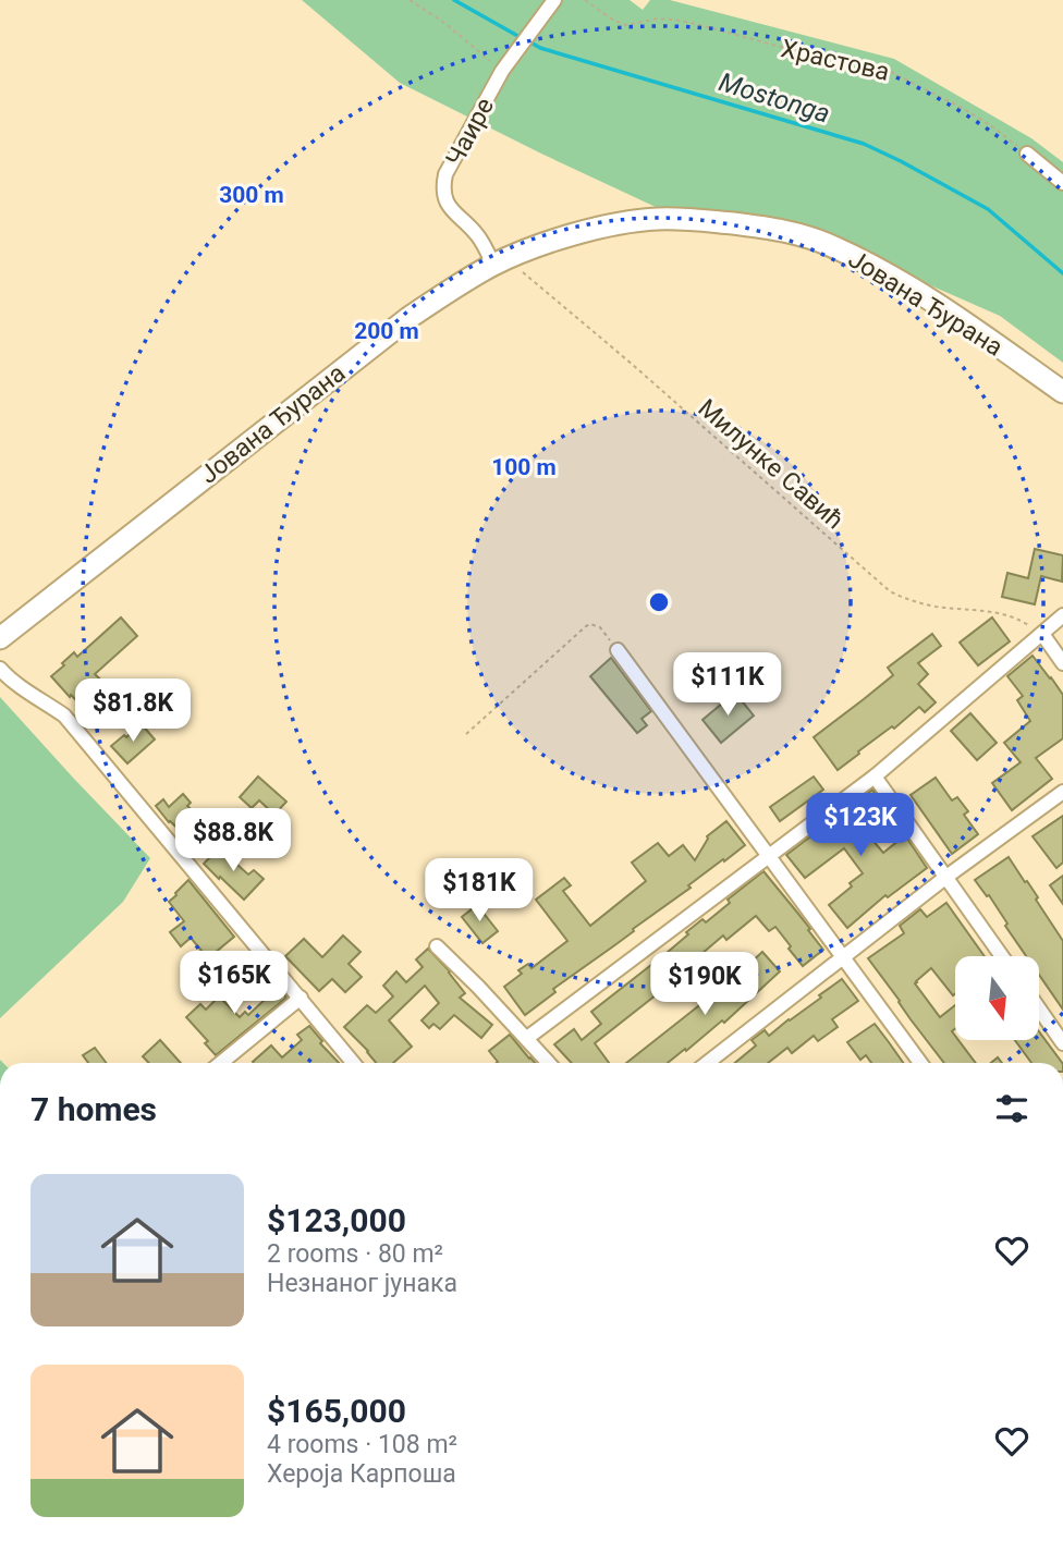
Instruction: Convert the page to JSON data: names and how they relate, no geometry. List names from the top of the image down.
{
  "streets": {
    "main road": ["Јована Ђурана"],
    "street": ["Чаире"],
    "path": ["Храстова", "Милунке Савић"]
  },
  "crossings": [
    ["Чаире", "Јована Ђурана"],
    ["Чаире", "Милунке Савић"],
    ["Јована Ђурана", "Милунке Савић"]
  ],
  "water": ["Mostonga"],
  "north": "bottom",
  "page": {
    "price": [
      "$111K",
      "$81.8K",
      "$123K",
      "$88.8K",
      "$181K",
      "$165K",
      "$190K"
    ],
    "heading": "7 homes",
    "list": [
      {
        "name": "$123,000",
        "note": "2 rooms · 80 m² · Незнаног јунака"
      },
      {
        "name": "$165,000",
        "note": "4 rooms · 108 m² · Хероја Карпоша"
      }
    ]
  },
  "rings": ["300 m", "200 m", "100 m"]
}
